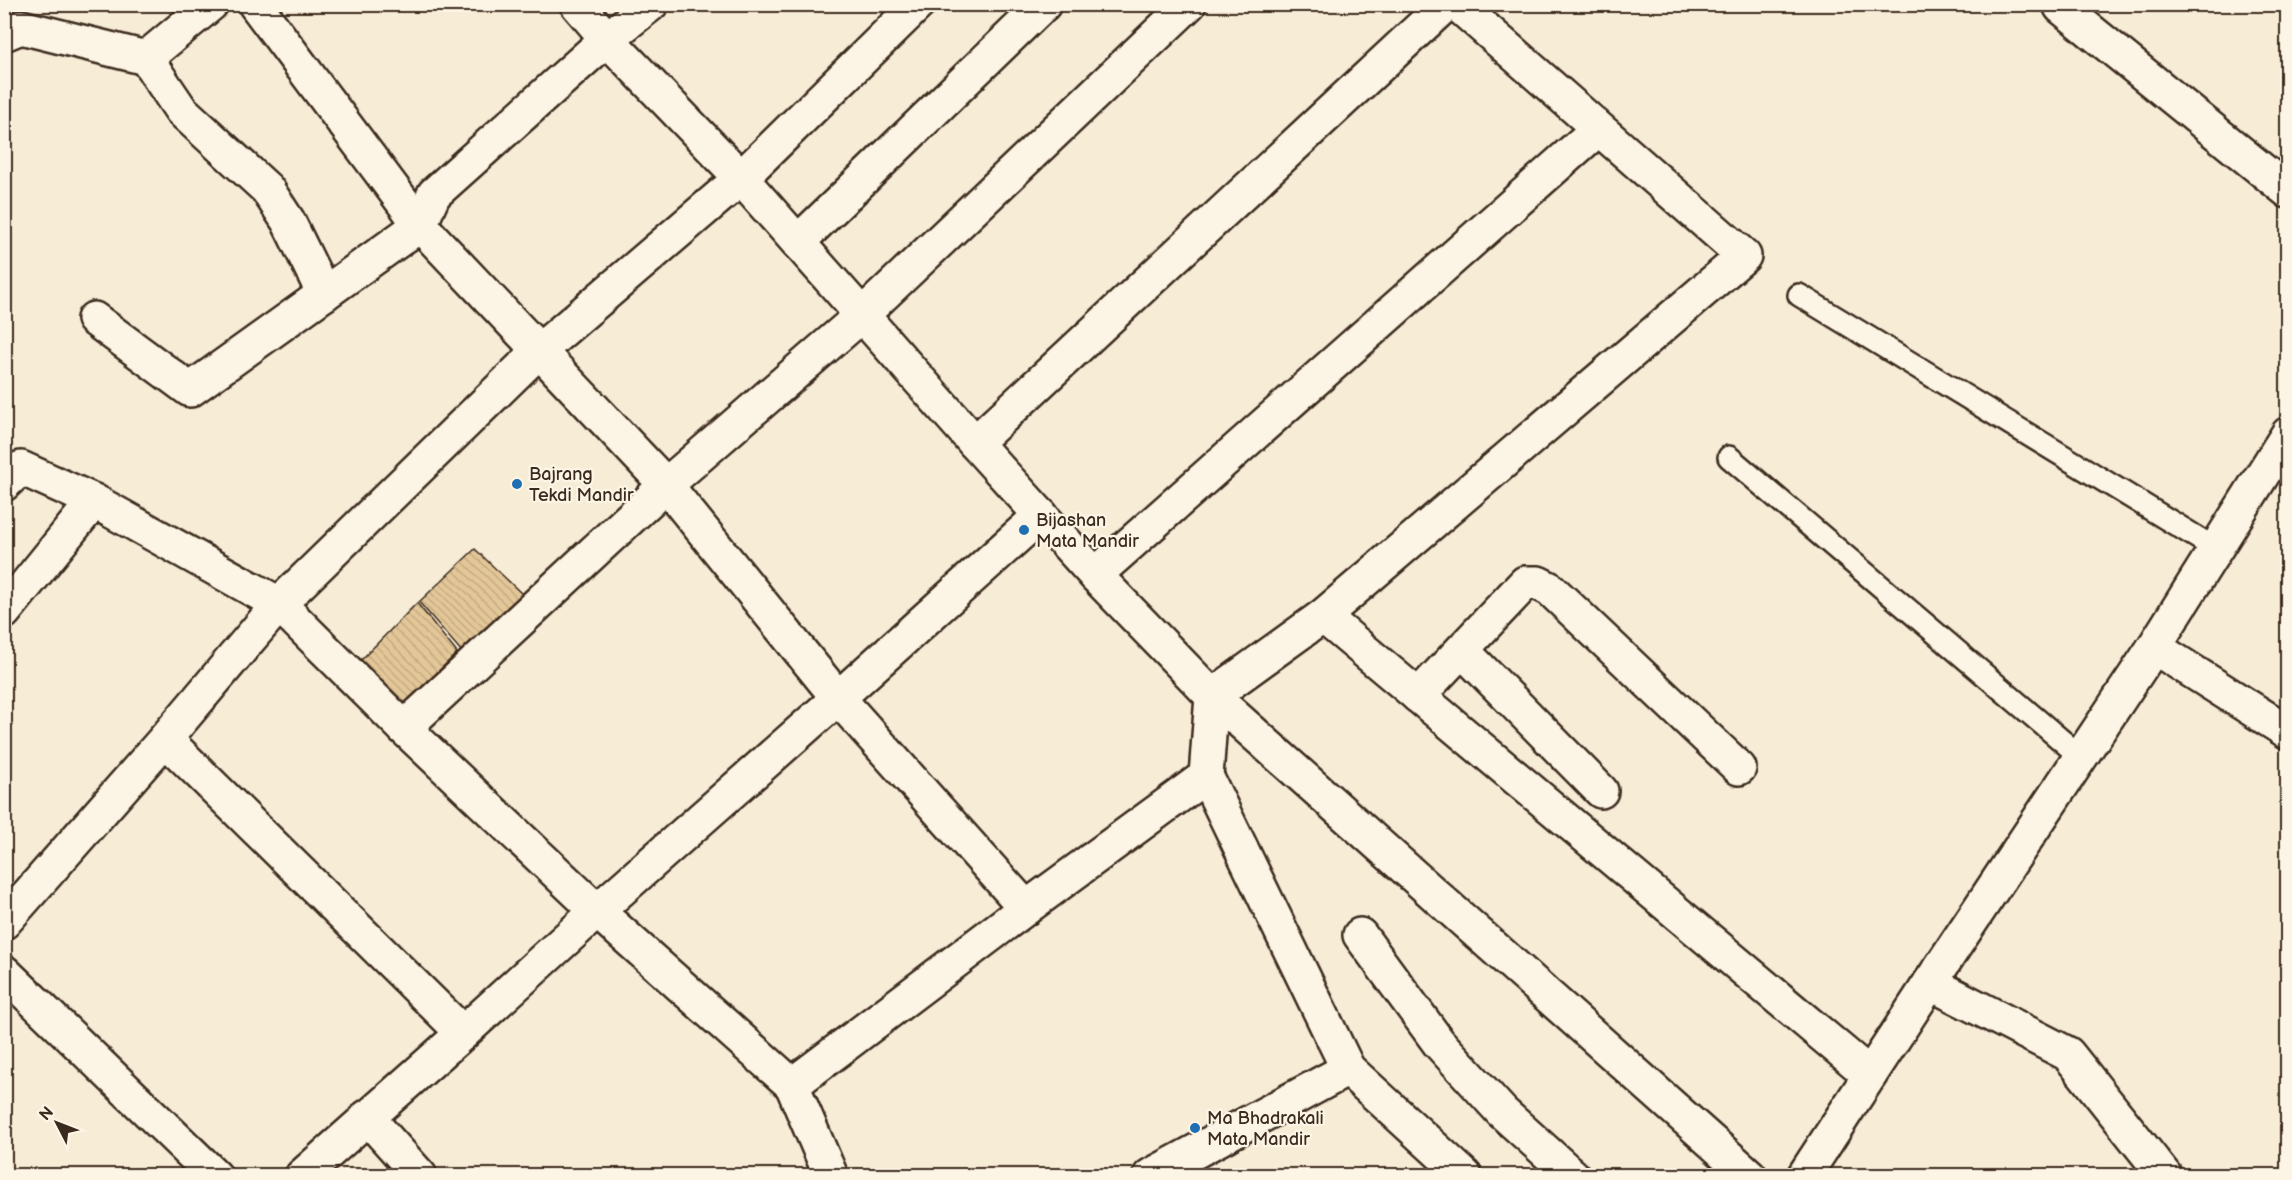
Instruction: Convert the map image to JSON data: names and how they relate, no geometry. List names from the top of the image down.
{
  "places": ["Bajrang Tekdi Mandir", "Bijashan Mata Mandir", "Ma Bhadrakali Mata Mandir"],
  "north": "top left"
}
